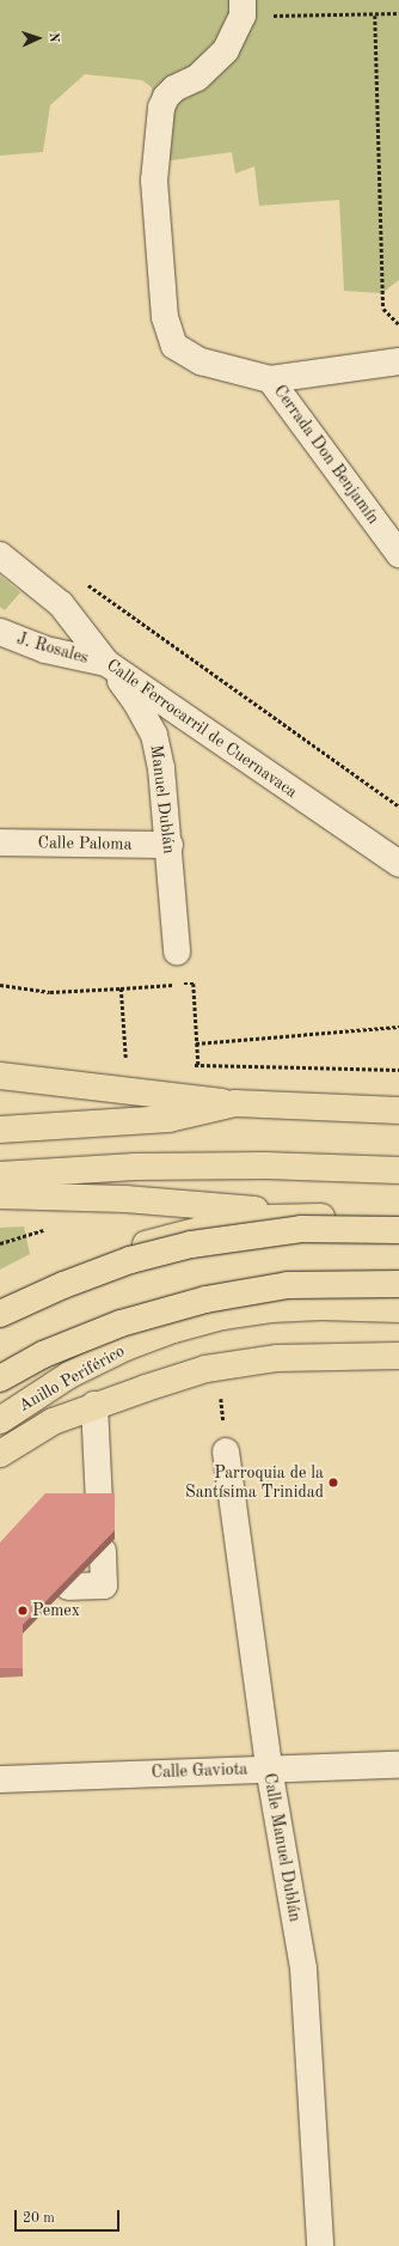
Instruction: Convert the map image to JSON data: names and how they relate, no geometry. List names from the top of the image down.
{
  "streets": {
    "main road": ["Anillo Periférico"],
    "street": [
      "Cerrada Don Benjamín",
      "J. Rosales",
      "Calle Ferrocarril de Cuernavaca",
      "Manuel Dublán",
      "Calle Paloma",
      "Calle Gaviota",
      "Calle Manuel Dublán"
    ]
  },
  "crossings": [
    ["J. Rosales", "Calle Ferrocarril de Cuernavaca"],
    ["J. Rosales", "Manuel Dublán"],
    ["Calle Ferrocarril de Cuernavaca", "Manuel Dublán"],
    ["Manuel Dublán", "Calle Paloma"],
    ["Calle Gaviota", "Calle Manuel Dublán"]
  ],
  "places": ["Parroquia de la Santísima Trinidad", "Pemex"],
  "scale_bar": "20 m",
  "north": "right"
}
